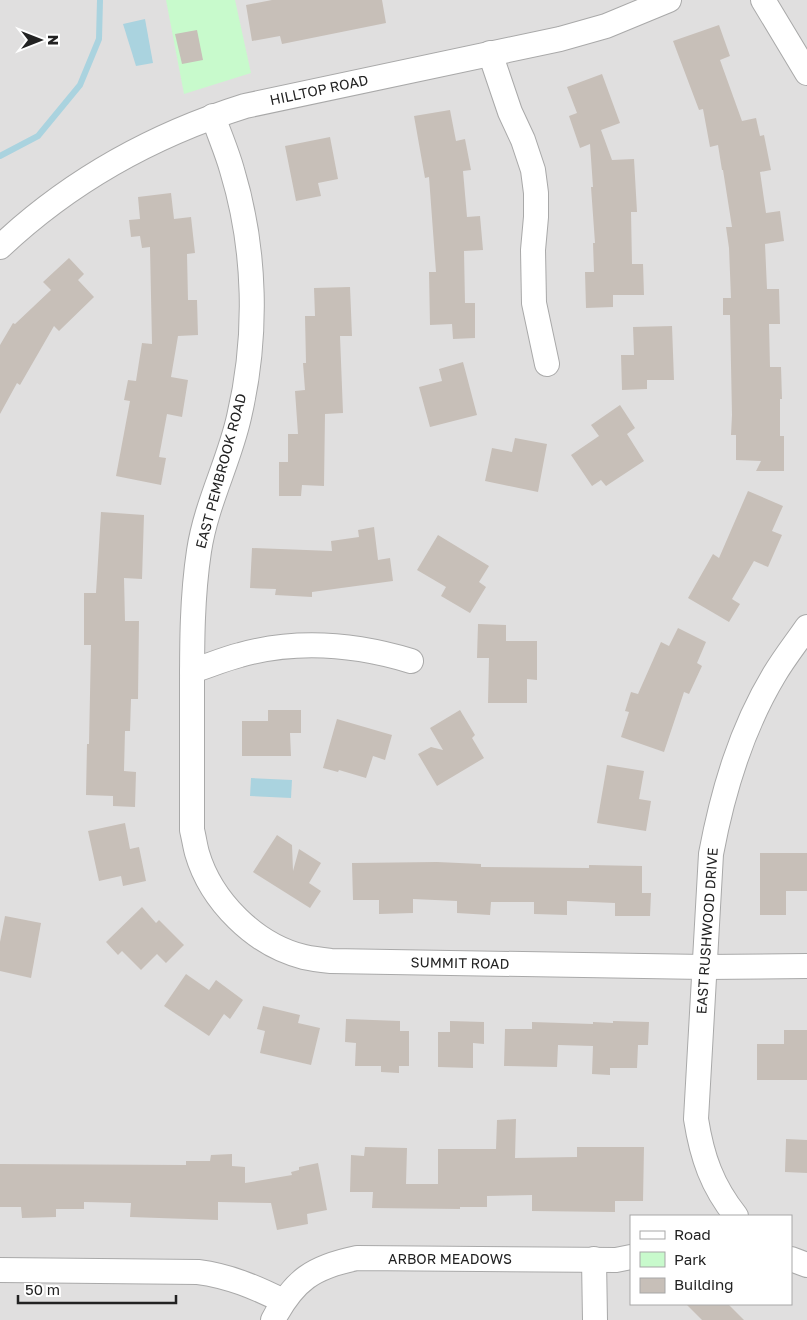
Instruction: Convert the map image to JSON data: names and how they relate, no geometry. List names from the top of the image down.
{
  "streets": {
    "street": [
      "HILLTOP ROAD",
      "EAST PEMBROOK ROAD",
      "EAST RUSHWOOD DRIVE",
      "SUMMIT ROAD",
      "ARBOR MEADOWS"
    ]
  },
  "crossings": [
    ["HILLTOP ROAD", "EAST PEMBROOK ROAD"],
    ["EAST PEMBROOK ROAD", "SUMMIT ROAD"],
    ["EAST RUSHWOOD DRIVE", "SUMMIT ROAD"]
  ],
  "legend": ["Road", "Park", "Building"],
  "scale_bar": "50 m",
  "north": "right"
}
